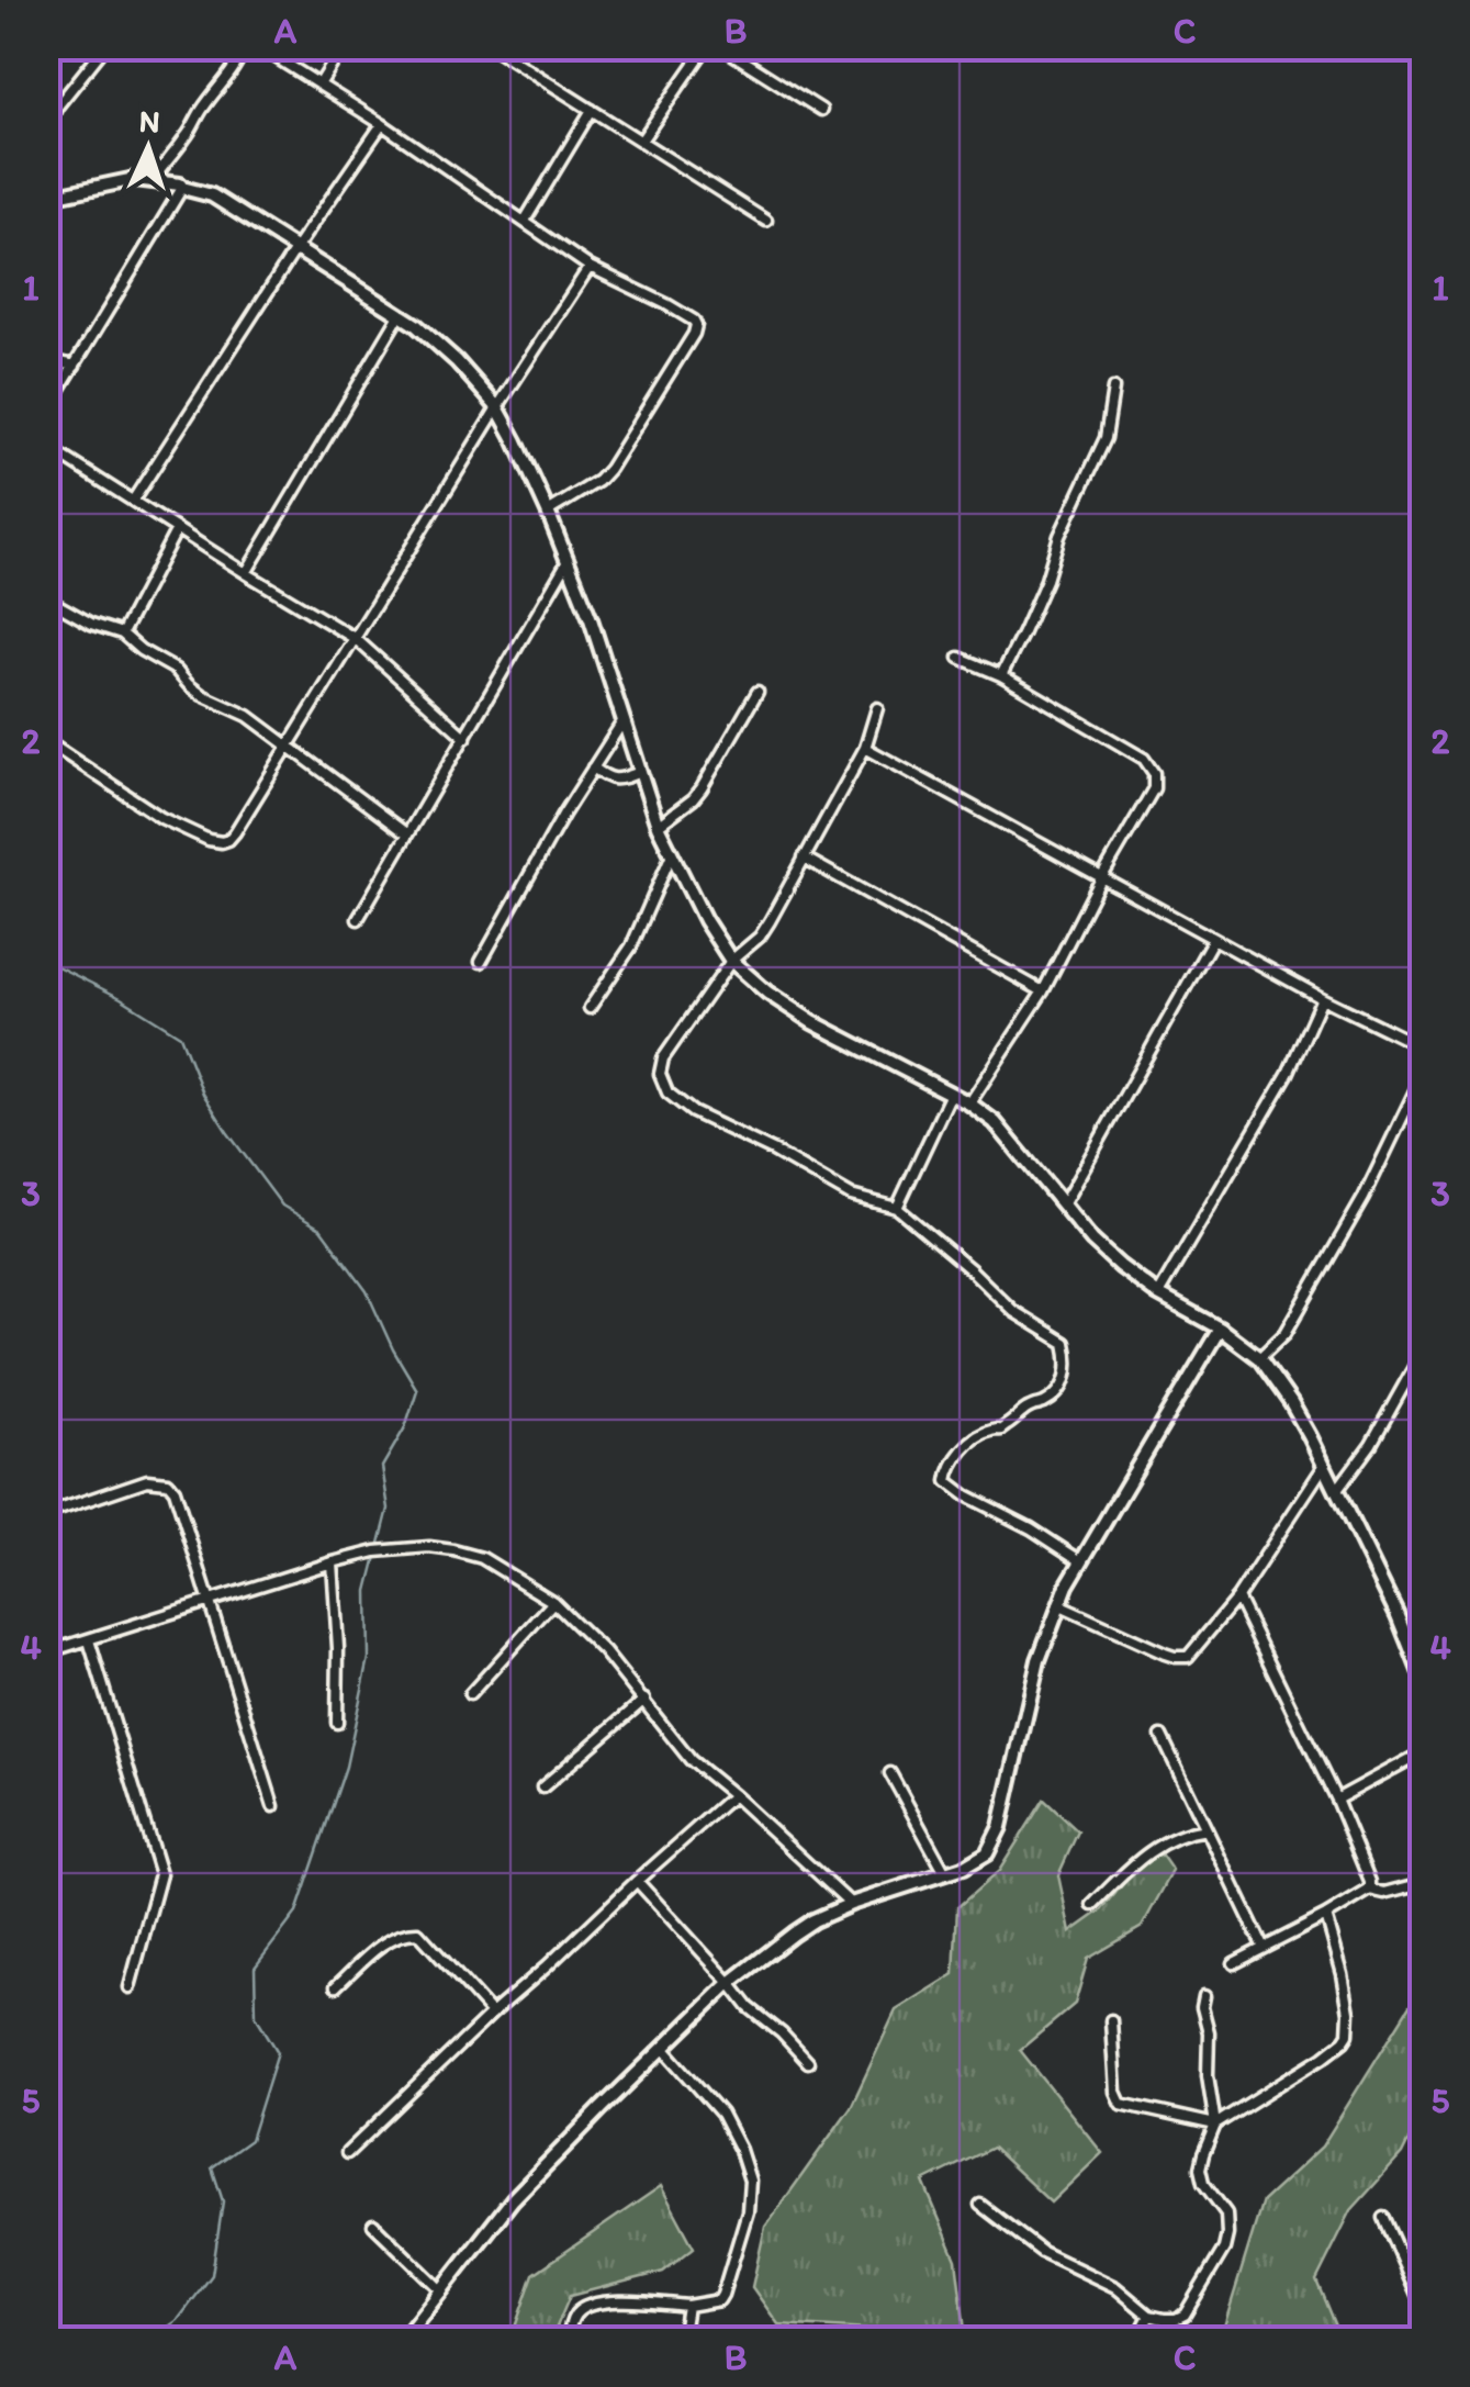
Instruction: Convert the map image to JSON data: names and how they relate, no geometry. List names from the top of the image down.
{
  "north": "top",
  "grid": {
    "columns": ["A", "B", "C"],
    "rows": [
      "1",
      "2",
      "3",
      "4",
      "5"
    ]
  }
}
